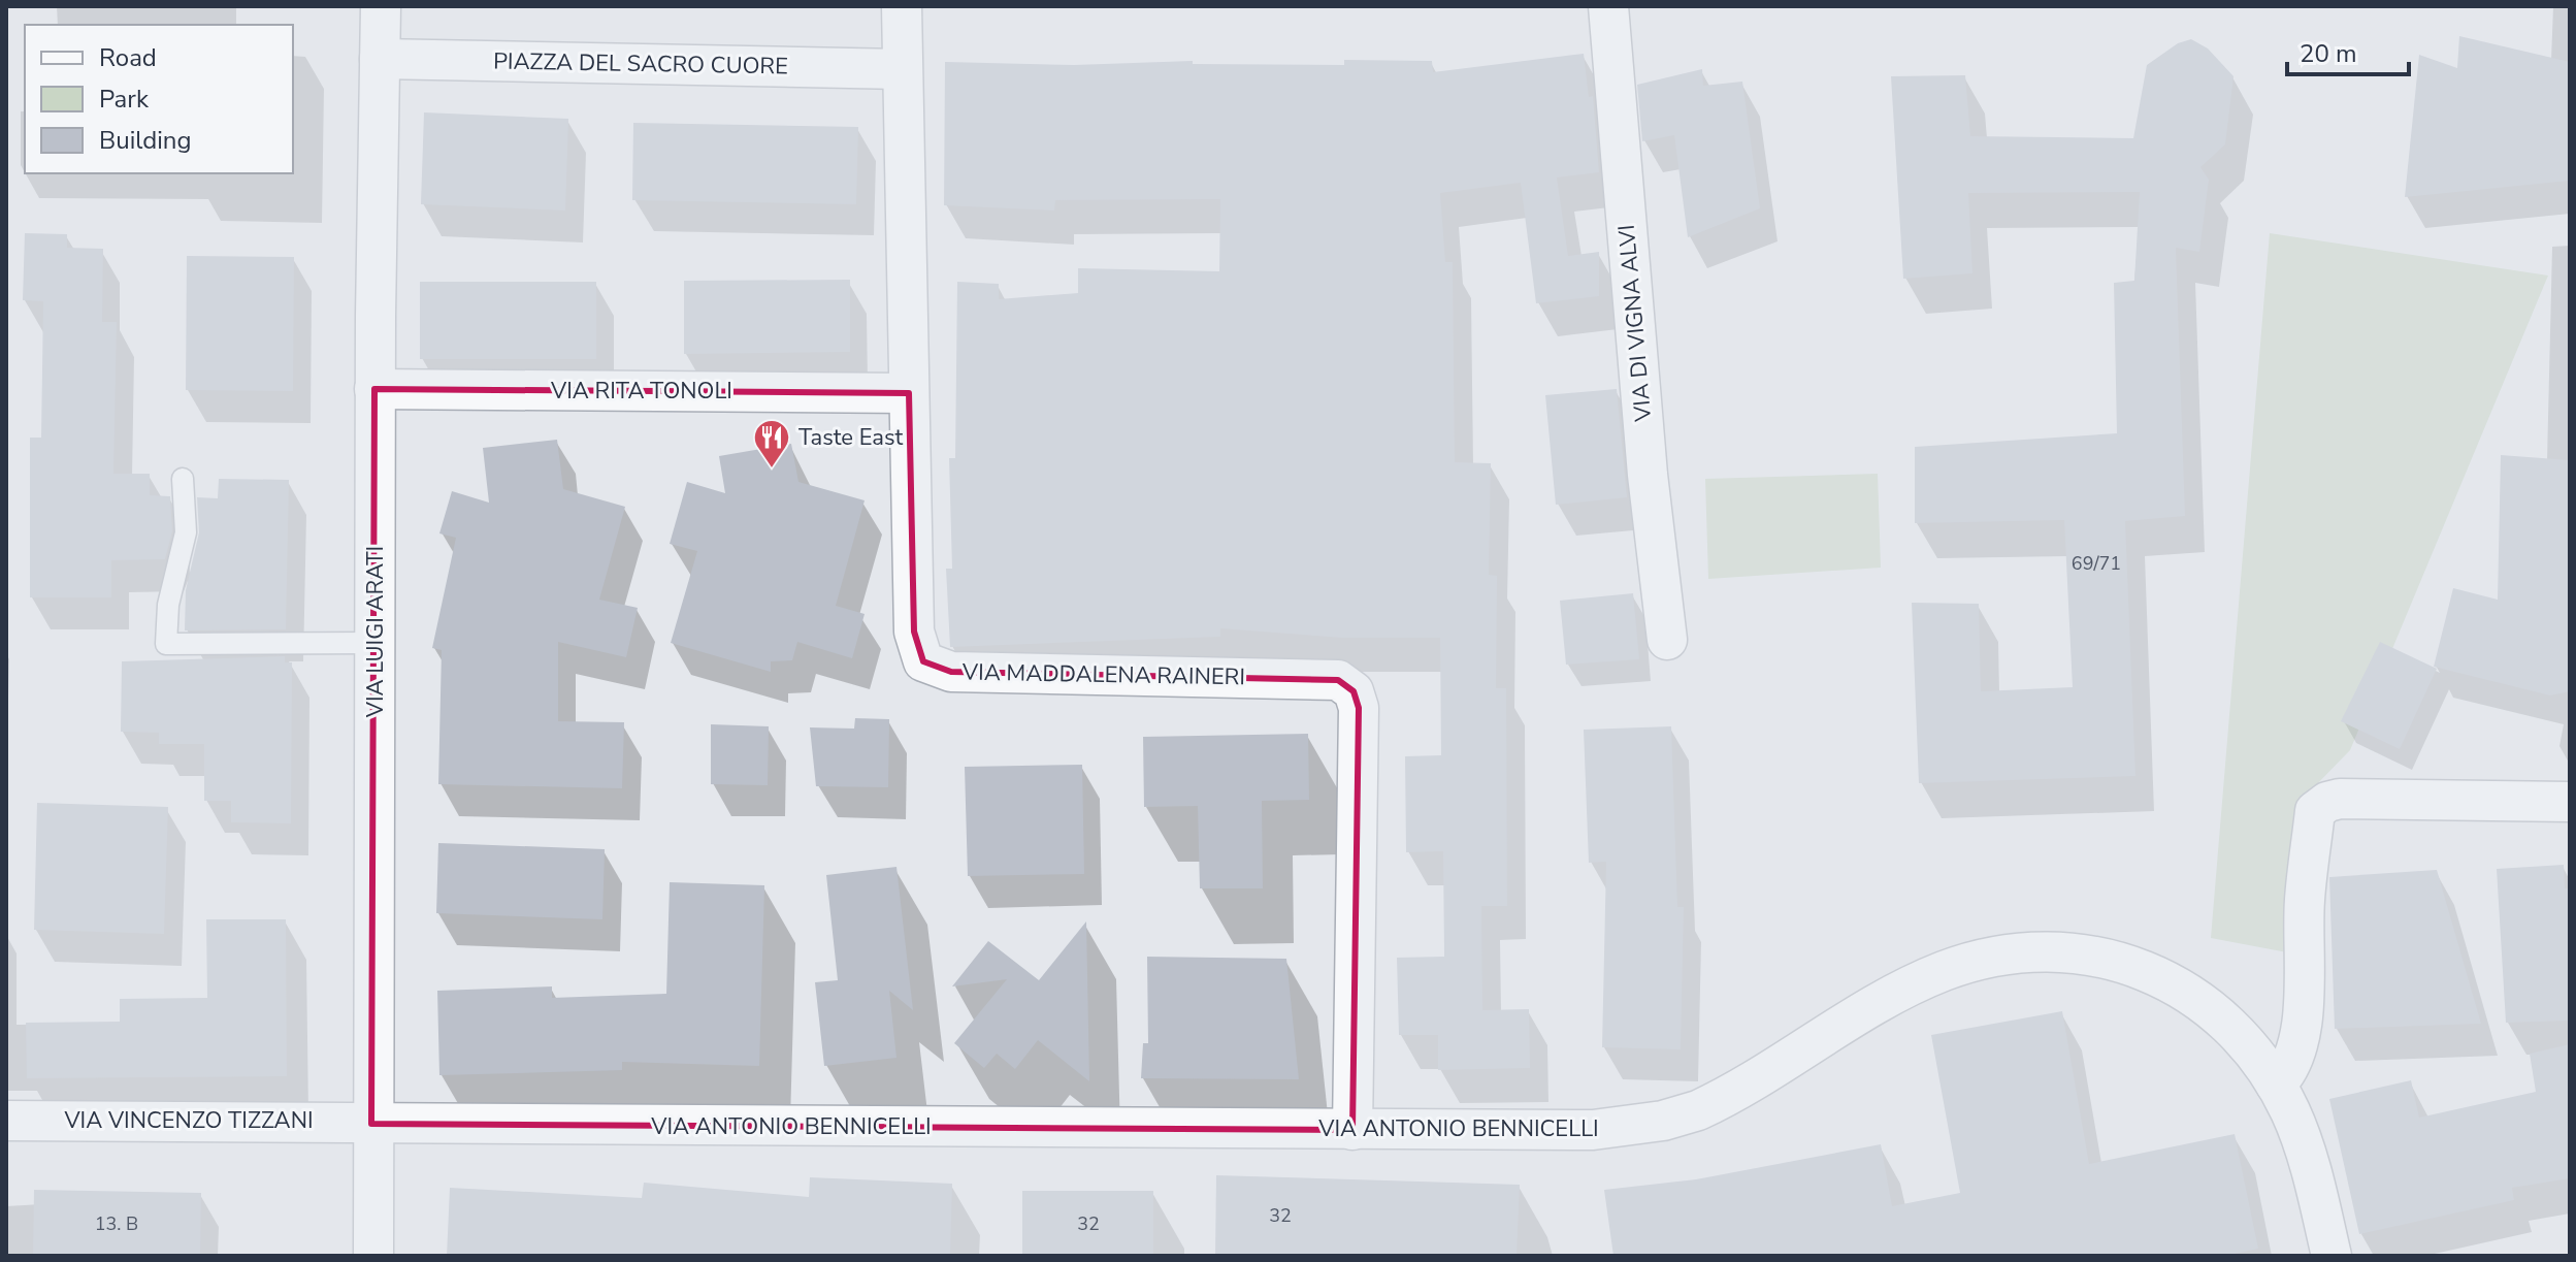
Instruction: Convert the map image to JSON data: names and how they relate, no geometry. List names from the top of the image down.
{
  "streets": {
    "street": [
      "PIAZZA DEL SACRO CUORE",
      "VIA DI VIGNA ALVI",
      "VIA RITA TONOLI",
      "VIA LUIGI ARATI",
      "VIA MADDALENA RAINERI",
      "VIA VINCENZO TIZZANI",
      "VIA ANTONIO BENNICELLI"
    ]
  },
  "crossings": [
    ["PIAZZA DEL SACRO CUORE", "VIA LUIGI ARATI"],
    ["PIAZZA DEL SACRO CUORE", "VIA MADDALENA RAINERI"],
    ["VIA RITA TONOLI", "VIA LUIGI ARATI"],
    ["VIA RITA TONOLI", "VIA MADDALENA RAINERI"],
    ["VIA LUIGI ARATI", "VIA VINCENZO TIZZANI"],
    ["VIA LUIGI ARATI", "VIA ANTONIO BENNICELLI"],
    ["VIA MADDALENA RAINERI", "VIA ANTONIO BENNICELLI"],
    ["VIA VINCENZO TIZZANI", "VIA ANTONIO BENNICELLI"]
  ],
  "places": {
    "restaurant": ["Taste East"]
  },
  "house_numbers": [
    "69/71",
    "32",
    "13. В",
    "32"
  ],
  "legend": ["Road", "Park", "Building"],
  "scale_bar": "20 m"
}
